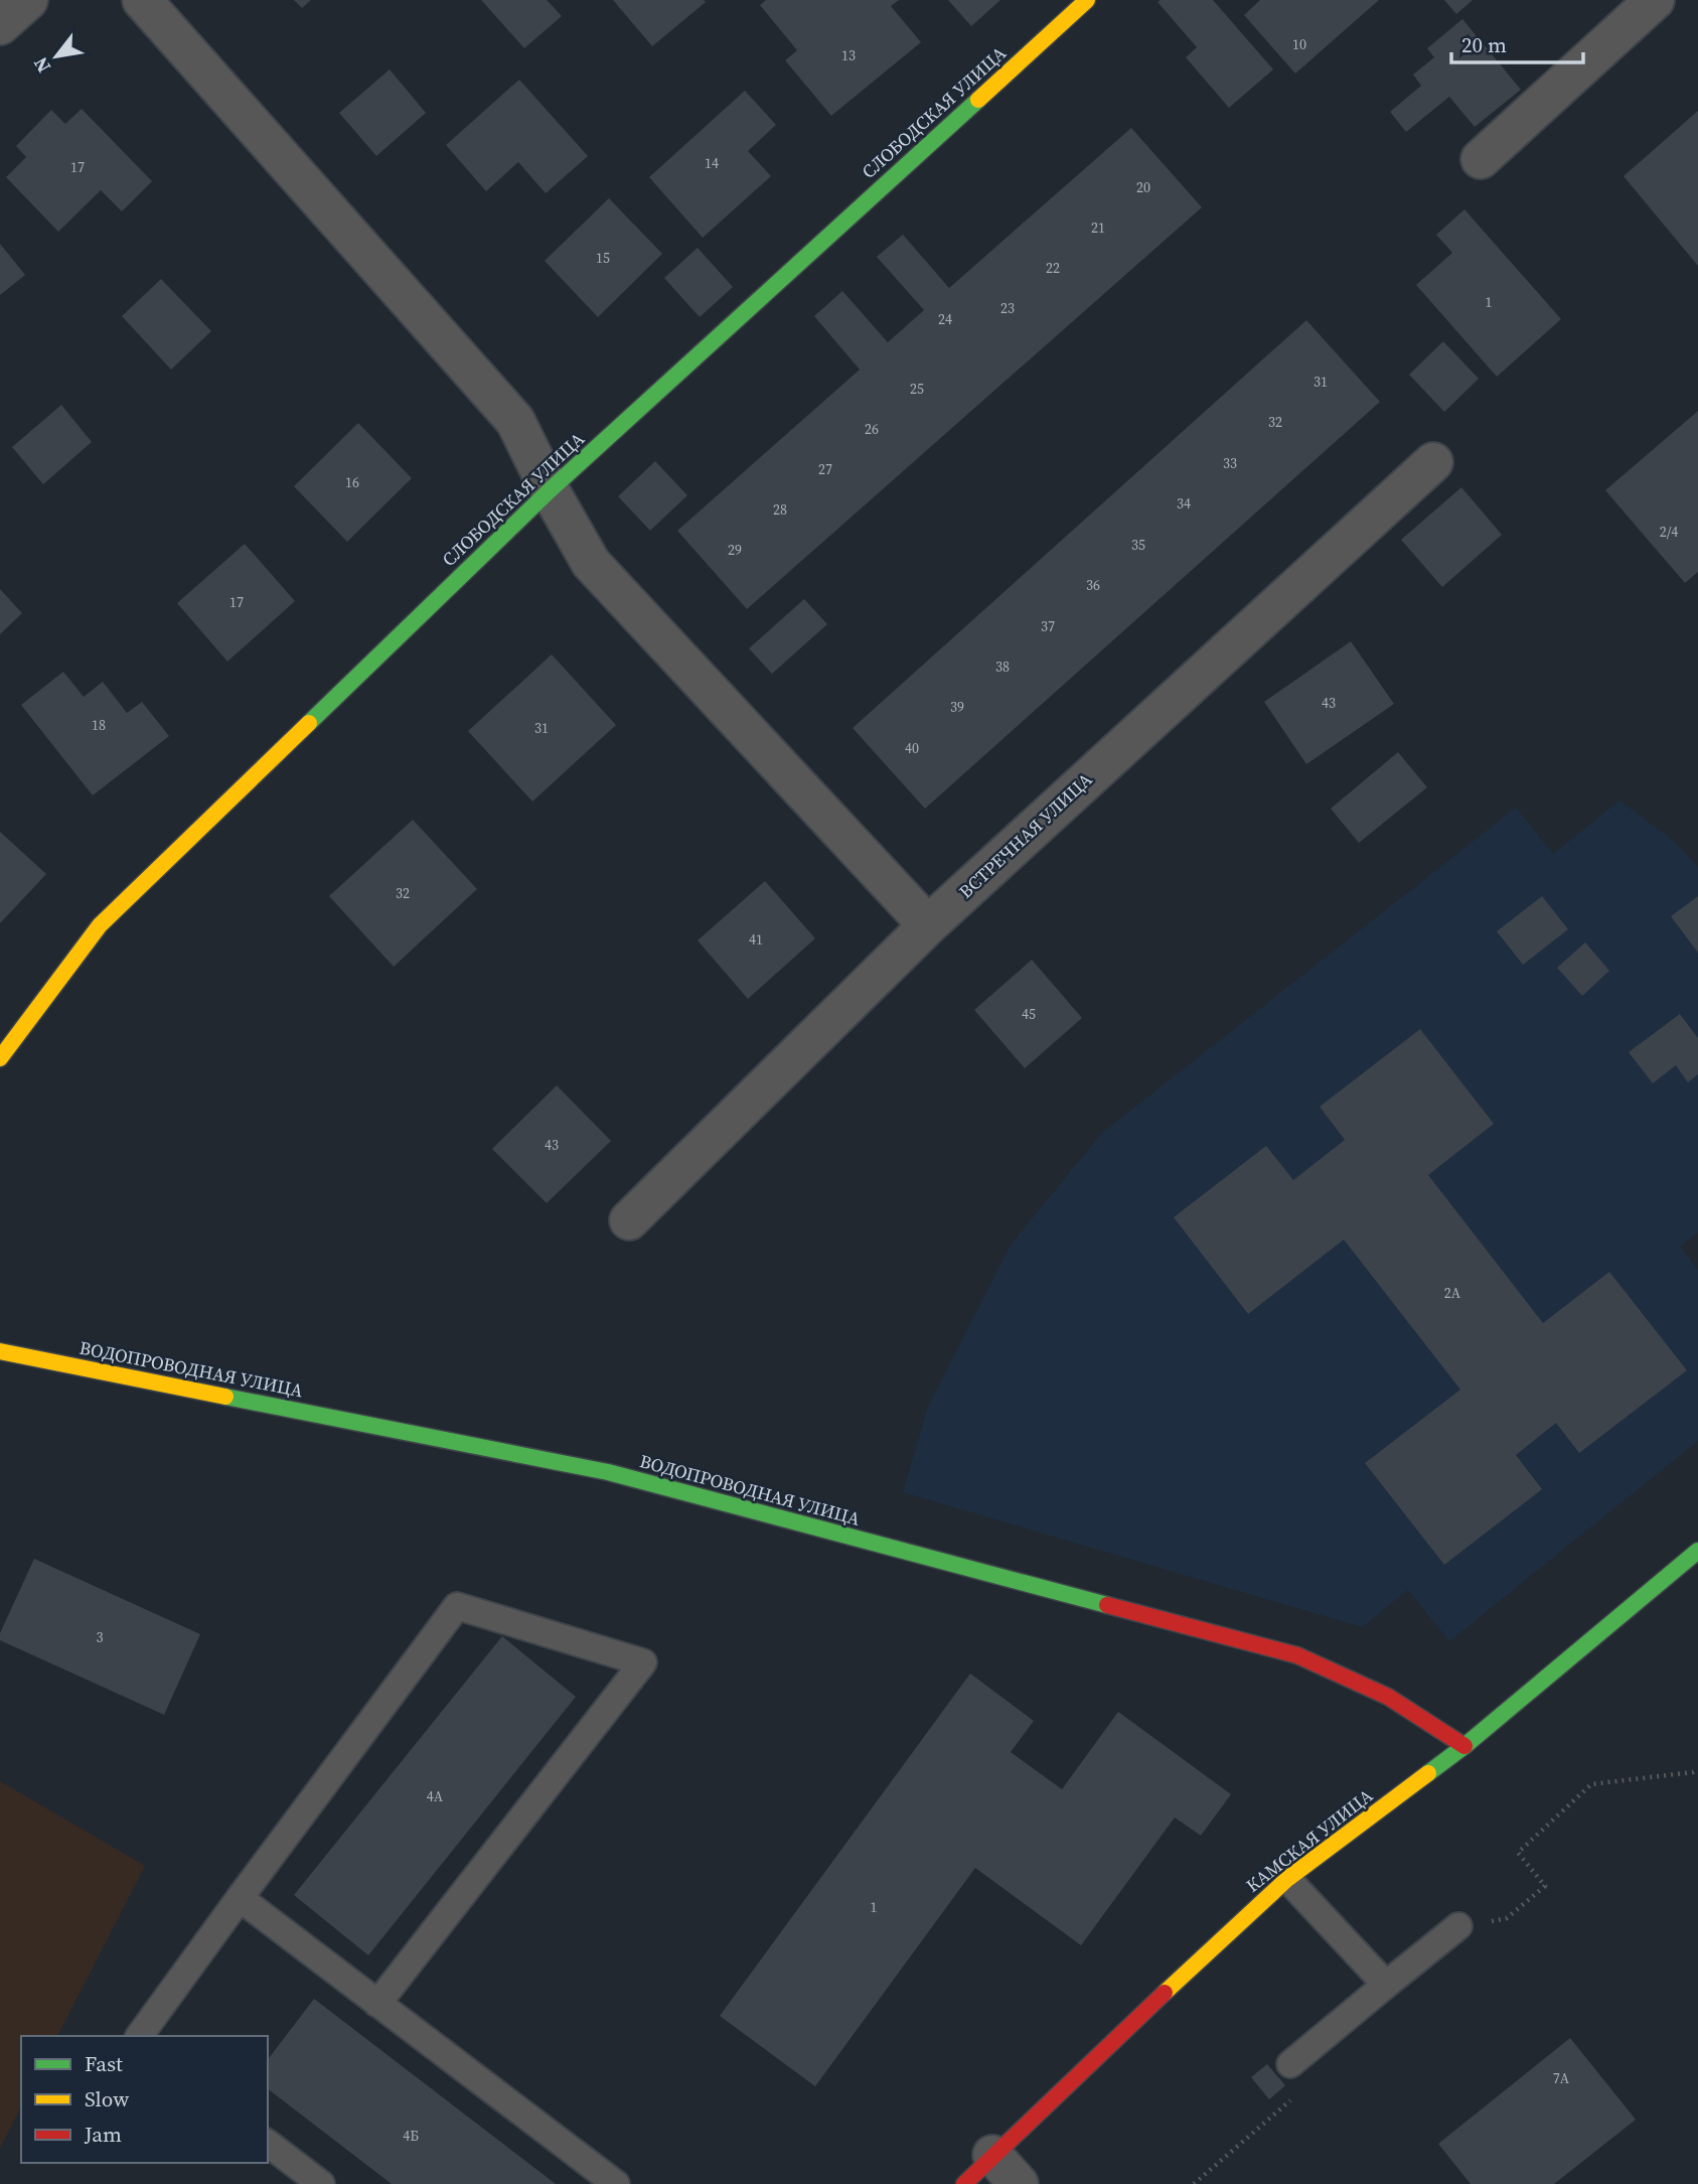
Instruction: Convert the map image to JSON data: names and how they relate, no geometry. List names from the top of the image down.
{
  "streets": {
    "street": [
      "СЛОБОДСКАЯ УЛИЦА",
      "ВСТРЕЧНАЯ УЛИЦА",
      "ВОДОПРОВОДНАЯ УЛИЦА",
      "КАМСКАЯ УЛИЦА"
    ]
  },
  "crossings": [
    ["ВОДОПРОВОДНАЯ УЛИЦА", "КАМСКАЯ УЛИЦА"]
  ],
  "house_numbers": [
    "10",
    "13",
    "14",
    "17",
    "20",
    "21",
    "15",
    "22",
    "1",
    "23",
    "24",
    "31",
    "25",
    "32",
    "26",
    "33",
    "27",
    "16",
    "34",
    "28",
    "2/4",
    "35",
    "29",
    "36",
    "17",
    "37",
    "38",
    "43",
    "39",
    "18",
    "31",
    "40",
    "32",
    "41",
    "45",
    "43",
    "2А",
    "3",
    "4А",
    "1",
    "7А",
    "4Б"
  ],
  "legend": ["Fast", "Slow", "Jam"],
  "scale_bar": "20 m",
  "north": "bottom left"
}
